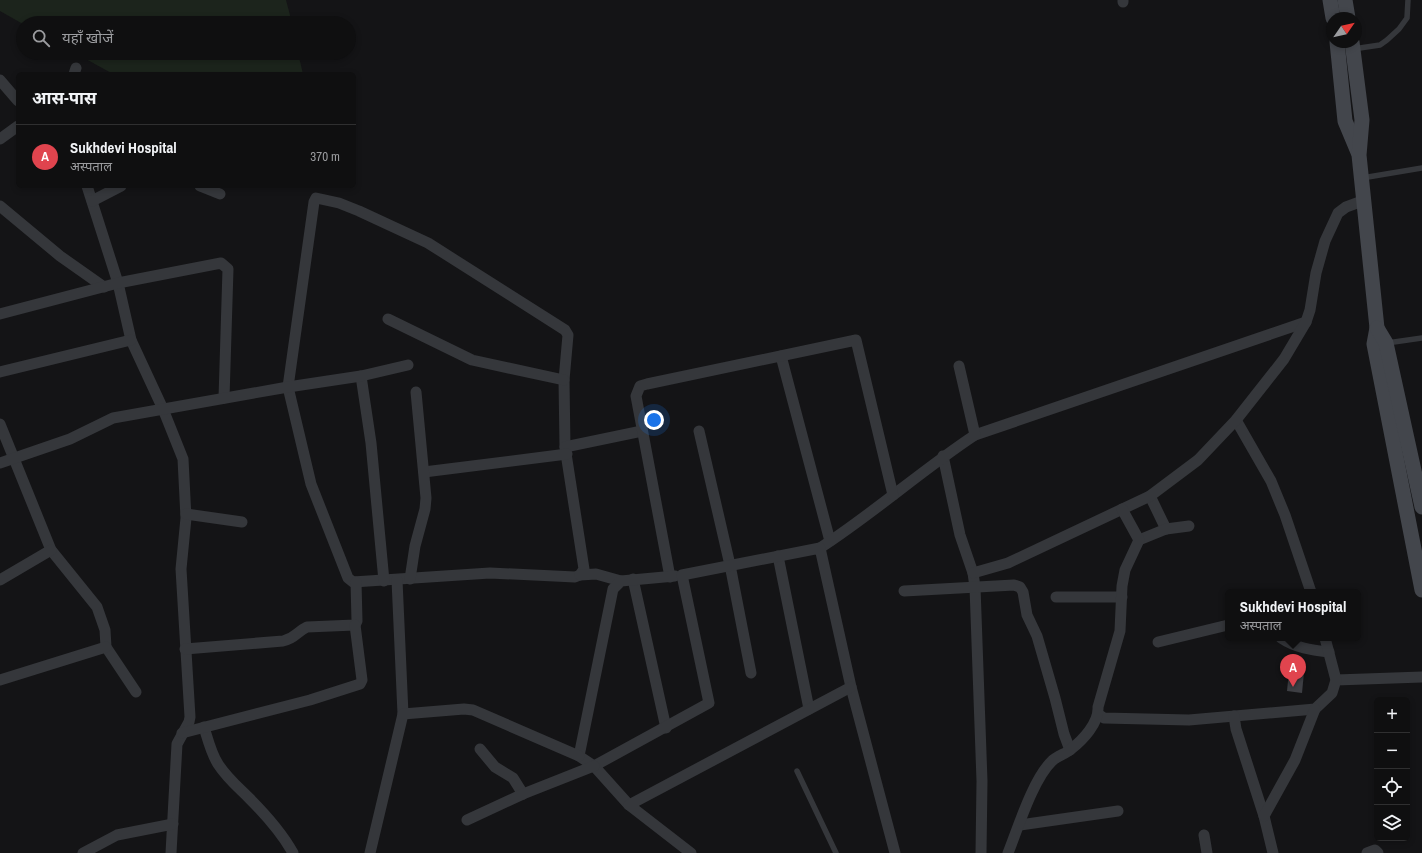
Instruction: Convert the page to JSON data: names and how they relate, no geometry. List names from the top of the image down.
{
  "north": "top right",
  "page": {
    "search": "यहाँ खोजें",
    "heading": "आस-पास",
    "list": [
      {
        "mark": "A",
        "name": "Sukhdevi Hospital",
        "note": "अस्पताल",
        "value": "370 m"
      }
    ],
    "popup": ["Sukhdevi Hospital", "अस्पताल"],
    "pins": "A",
    "map_buttons": ["+", "−"]
  }
}
